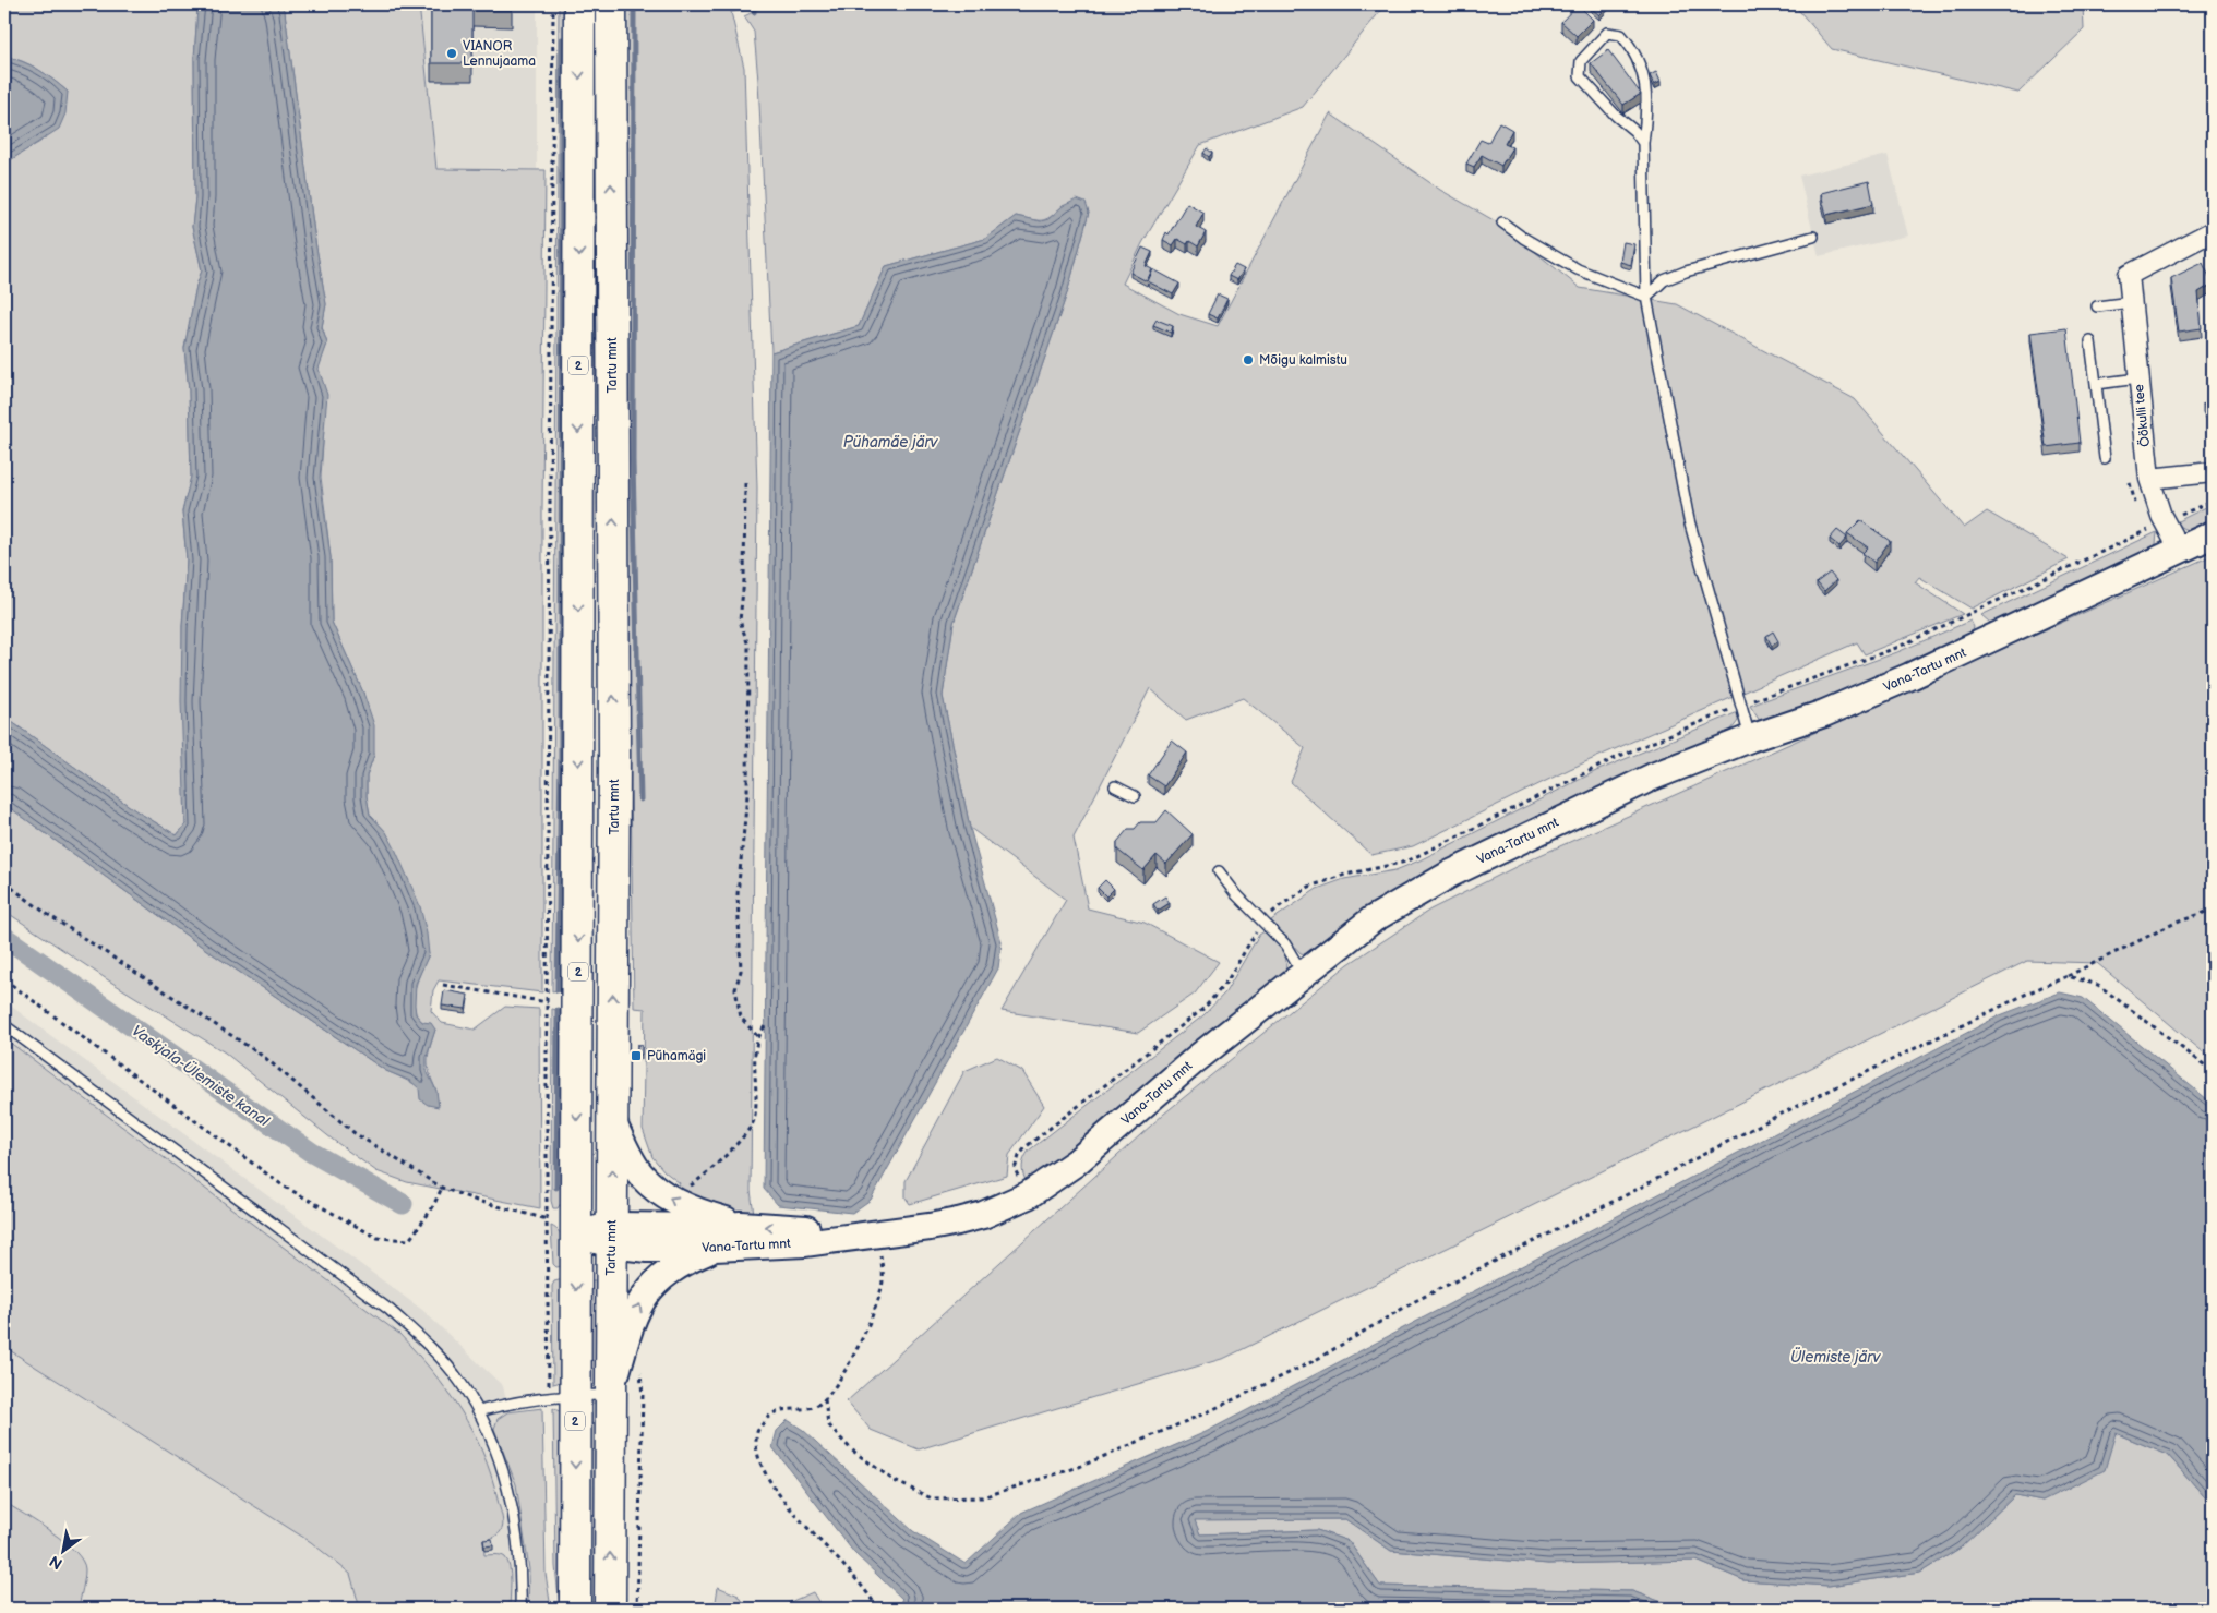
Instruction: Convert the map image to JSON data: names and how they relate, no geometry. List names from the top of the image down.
{
  "streets": {
    "highway": ["2", "Tartu mnt"],
    "street": ["Öökulli tee", "Vana-Tartu mnt"]
  },
  "crossings": [
    ["Tartu mnt", "Vana-Tartu mnt"],
    ["Öökulli tee", "Vana-Tartu mnt"]
  ],
  "water": ["Pühamäe järv", "Vaskjala-Ülemiste kanal", "Ülemiste järv"],
  "places": {
    "other": ["VIANOR Lennujaama", "Mõigu kalmistu"],
    "transit": ["Pühamägi"]
  },
  "north": "bottom left"
}
